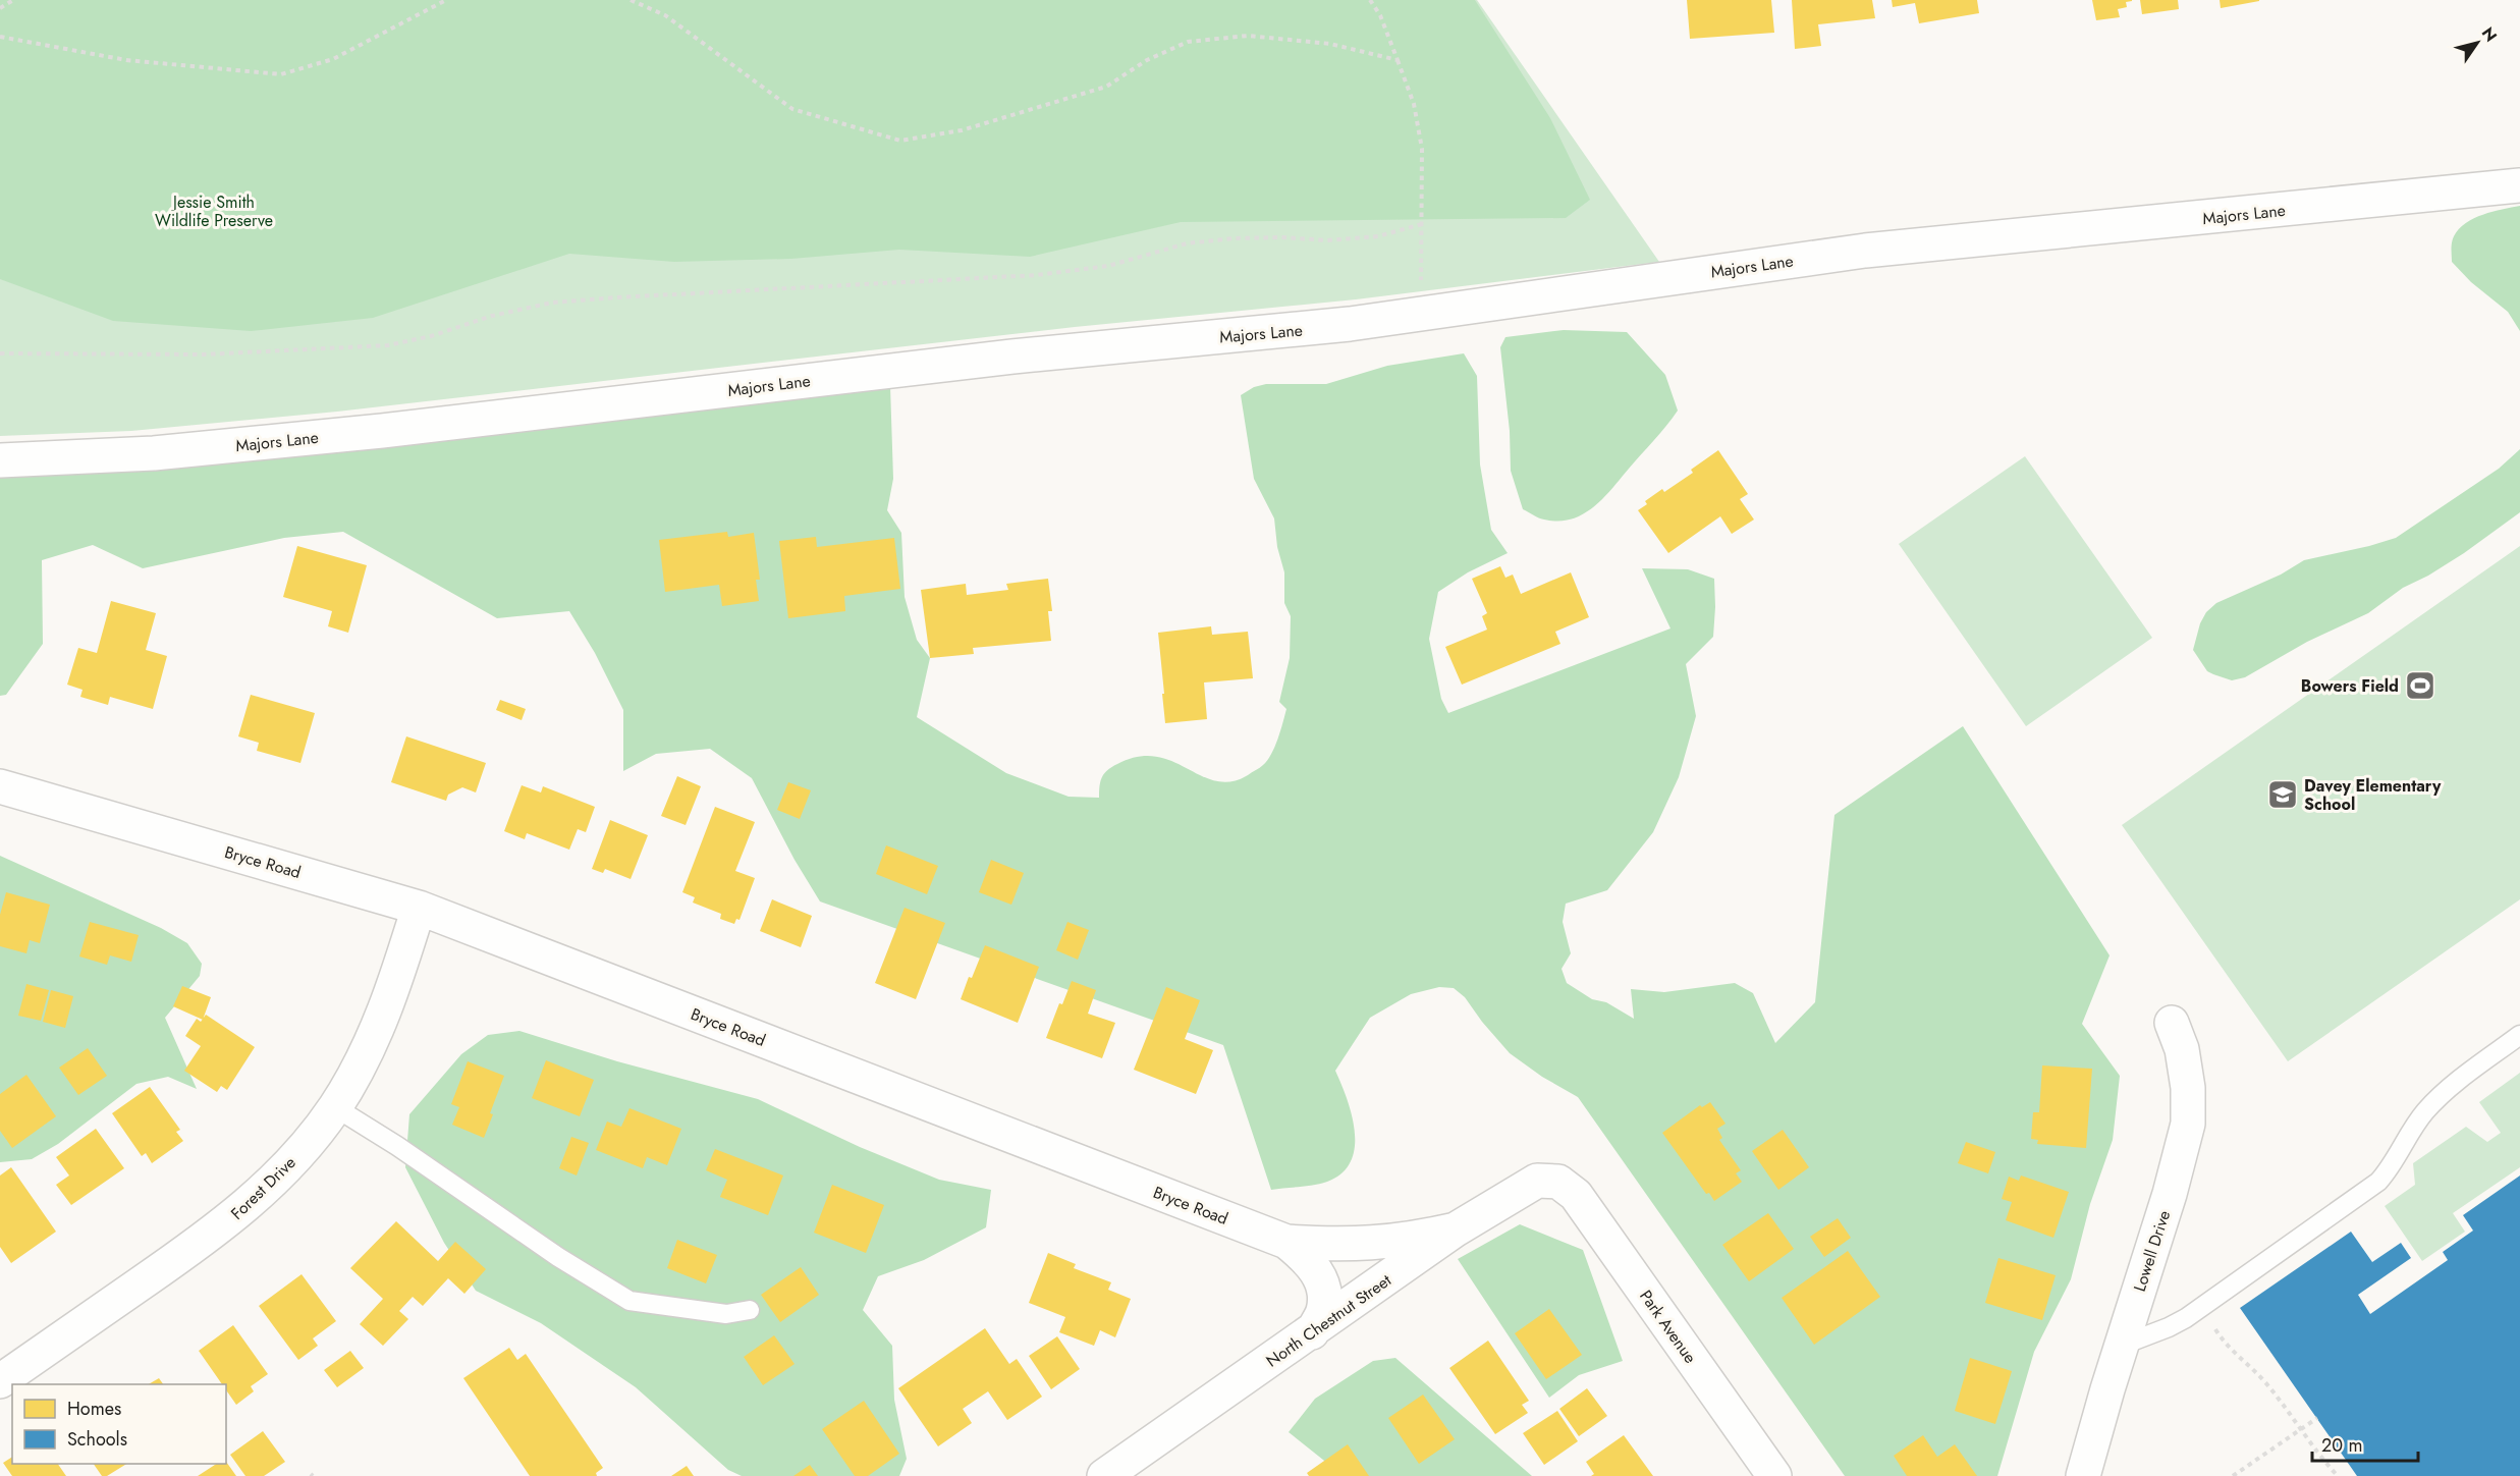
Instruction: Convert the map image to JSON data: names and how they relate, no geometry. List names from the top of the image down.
{
  "streets": {
    "street": [
      "Majors Lane",
      "Bryce Road",
      "Forest Drive",
      "Lowell Drive",
      "North Chestnut Street",
      "Park Avenue"
    ]
  },
  "crossings": [
    ["Bryce Road", "Forest Drive"],
    ["Bryce Road", "North Chestnut Street"],
    ["North Chestnut Street", "Park Avenue"]
  ],
  "parks": ["Jessie Smith Wildlife Preserve"],
  "places": {
    "sports": ["Bowers Field"],
    "school or university": ["Davey Elementary School"]
  },
  "legend": ["Homes", "Schools"],
  "scale_bar": "20 m",
  "north": "top right"
}
